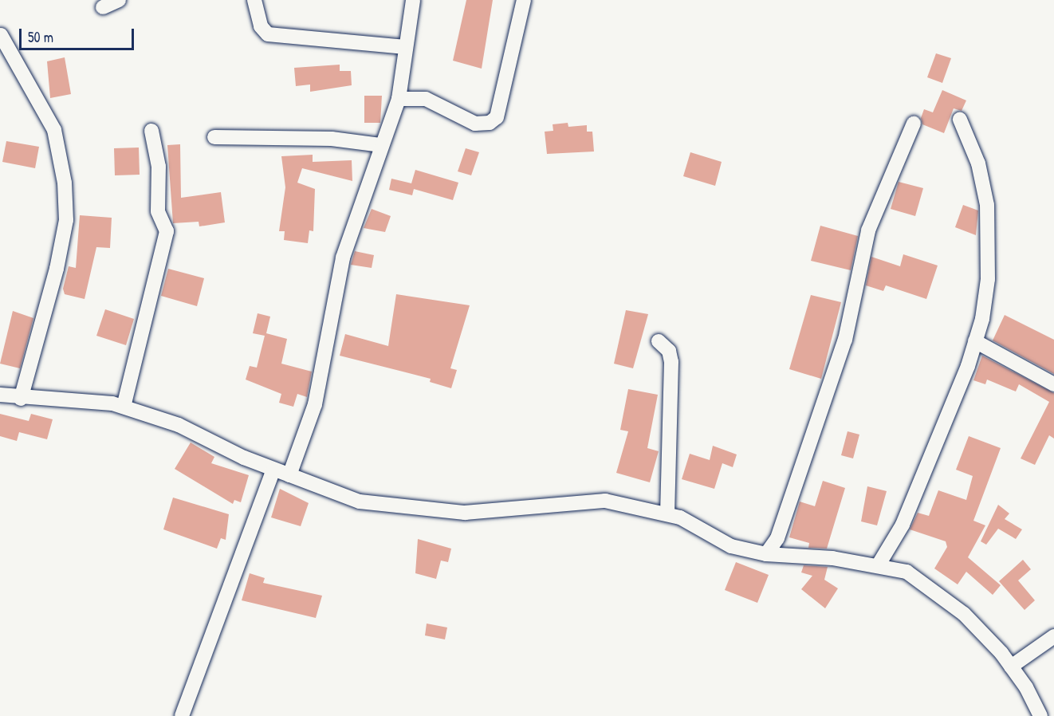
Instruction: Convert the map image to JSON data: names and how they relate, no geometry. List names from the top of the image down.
{
  "scale_bar": "50 m"
}
